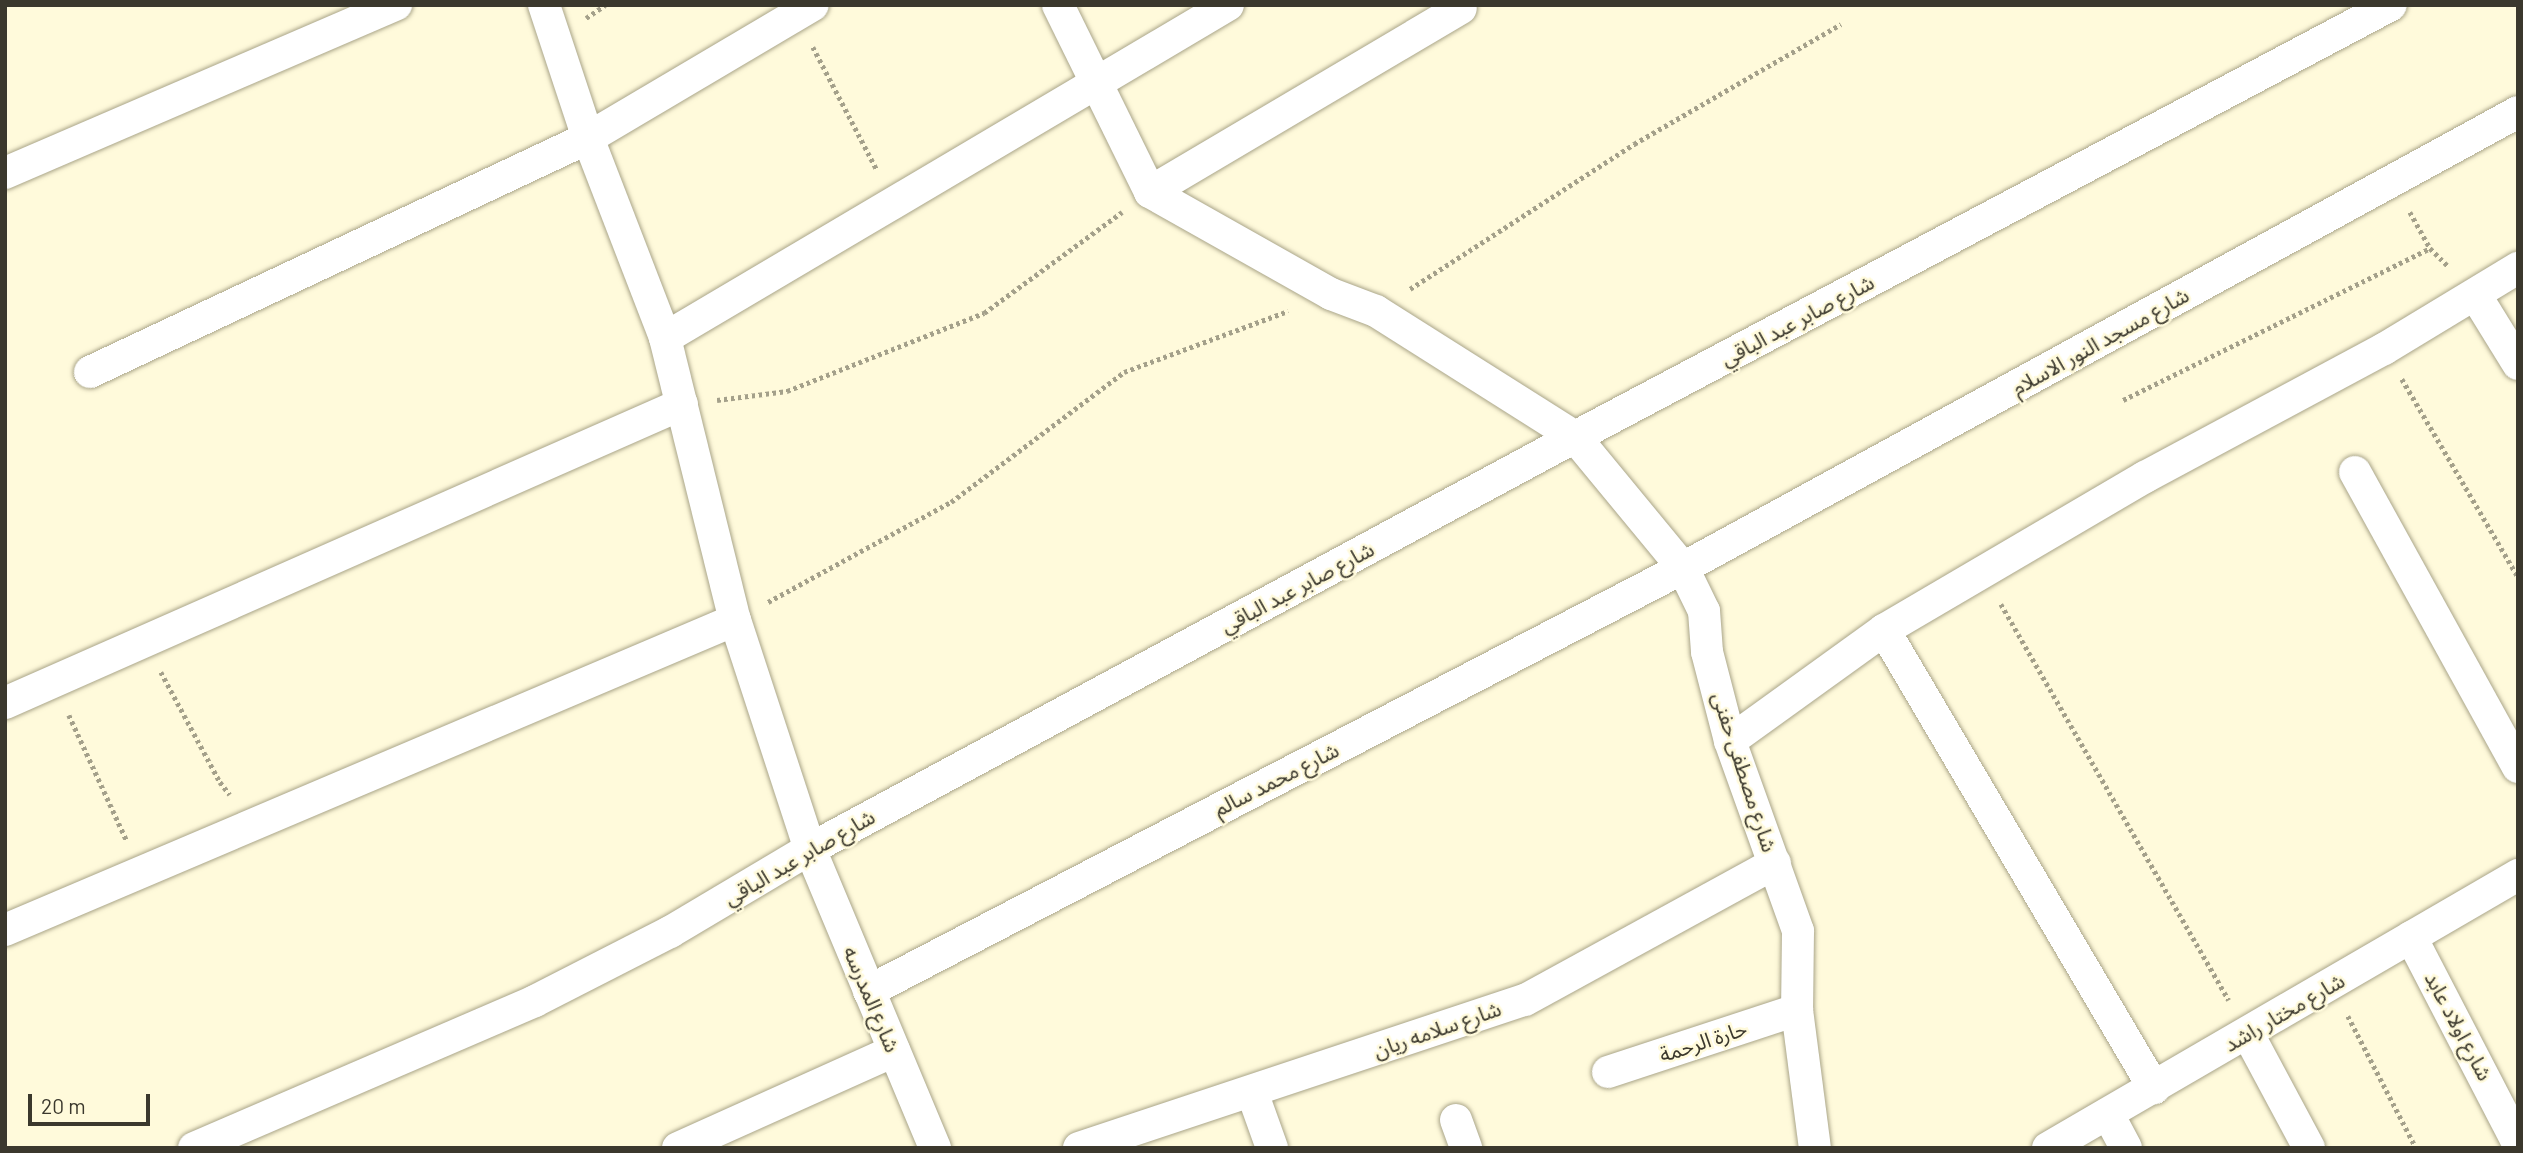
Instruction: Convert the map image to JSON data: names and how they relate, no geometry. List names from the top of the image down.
{
  "streets": {
    "street": [
      "شارع صابر عبد الباقي",
      "شارع مسجد النور الاسلام",
      "شارع مصطفى حفنى",
      "شارع محمد سالم",
      "شارع المدرسه",
      "شارع مختار راشد",
      "شارع اولاد عابد",
      "شارع سلامه ريان",
      "حارة الرحمة"
    ]
  },
  "crossings": [
    ["شارع صابر عبد الباقي", "شارع مصطفى حفنى"],
    ["شارع صابر عبد الباقي", "شارع المدرسه"],
    ["شارع مسجد النور الاسلام", "شارع مصطفى حفنى"],
    ["شارع مسجد النور الاسلام", "شارع محمد سالم"],
    ["شارع مصطفى حفنى", "شارع محمد سالم"],
    ["شارع مصطفى حفنى", "شارع سلامه ريان"],
    ["شارع مصطفى حفنى", "حارة الرحمة"],
    ["شارع محمد سالم", "شارع المدرسه"],
    ["شارع مختار راشد", "شارع اولاد عابد"]
  ],
  "scale_bar": "20 m"
}
